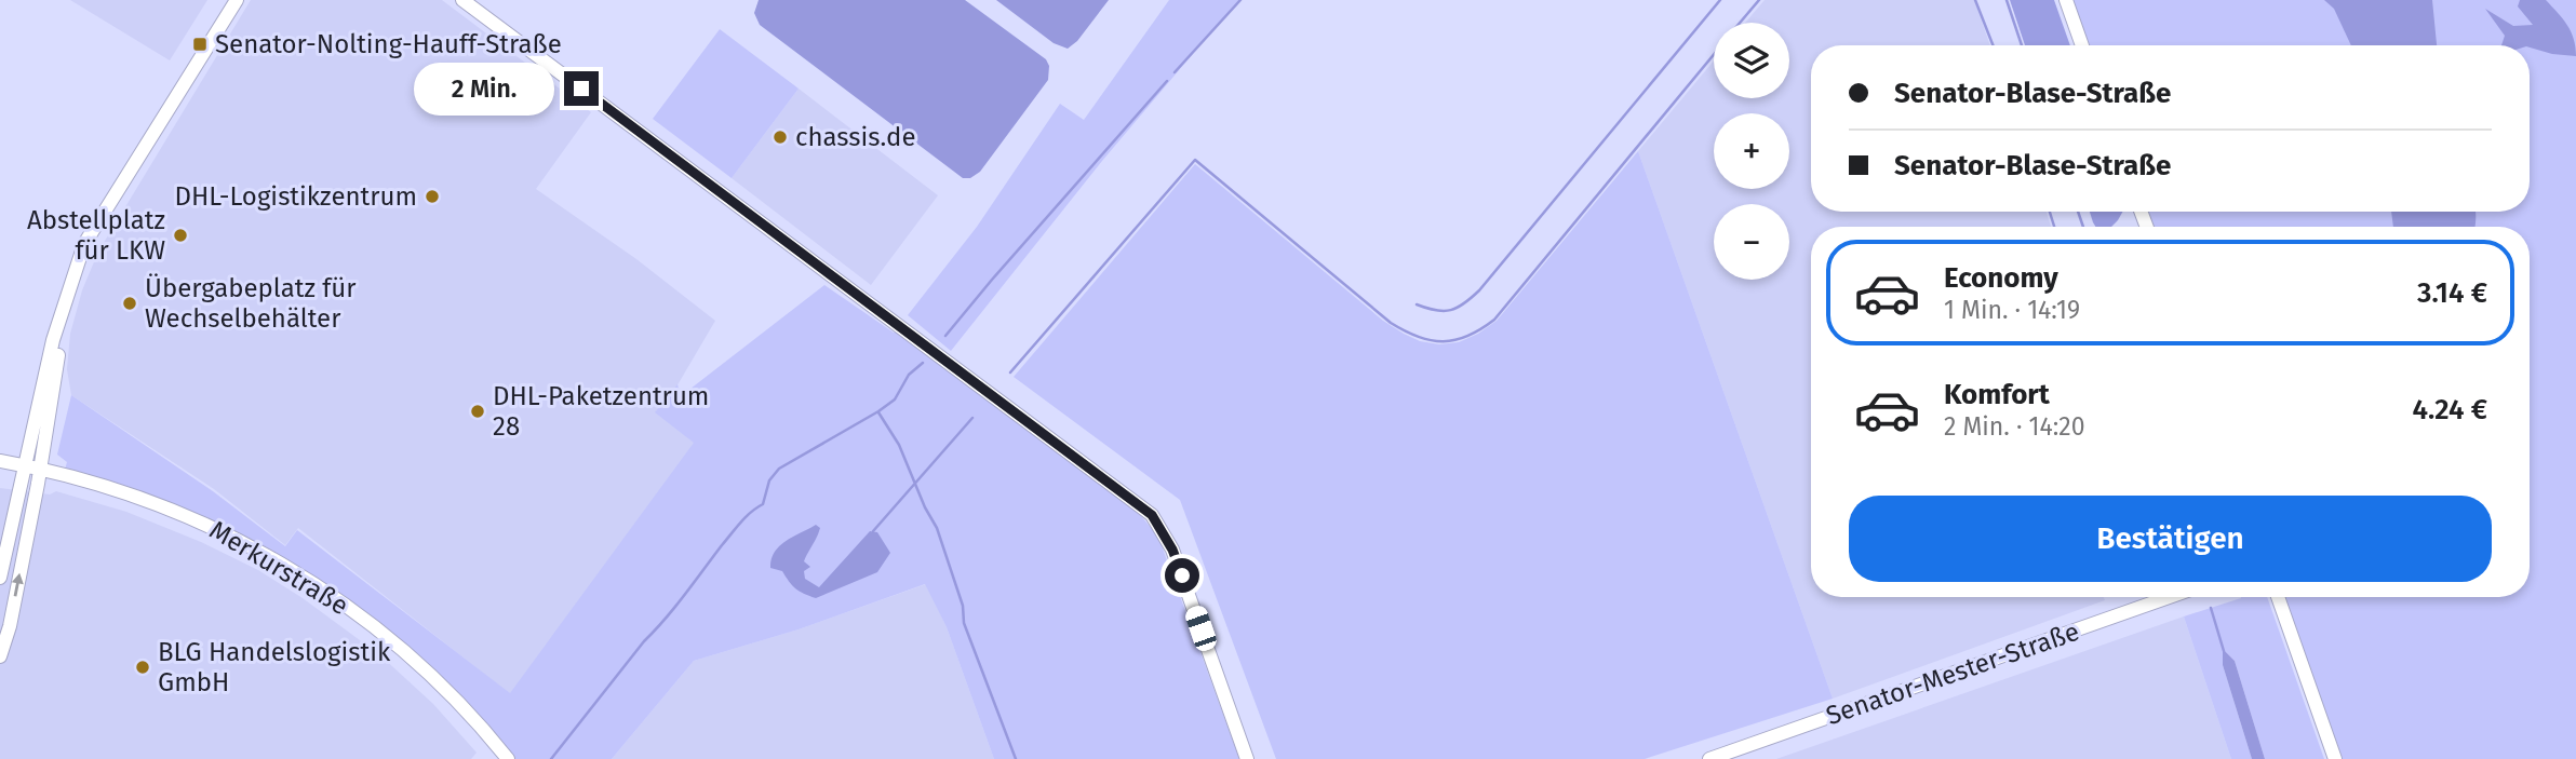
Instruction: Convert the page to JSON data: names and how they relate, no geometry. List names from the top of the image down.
{
  "streets": {
    "street": ["Merkurstraße", "Senator-Mester-Straße"]
  },
  "places": {
    "transit": ["Senator-Nolting-Hauff-Straße"],
    "other": [
      "chassis.de",
      "DHL-Logistikzentrum",
      "Abstellplatz für LKW",
      "Übergabeplatz für Wechselbehälter",
      "DHL-Paketzentrum 28",
      "BLG Handelslogistik GmbH"
    ]
  },
  "page": {
    "map_buttons": ["+", "−"],
    "banner": ["Senator-Blase-Straße", "Senator-Blase-Straße"],
    "bubble": "2 Min.",
    "list": [
      {
        "name": "Economy",
        "note": "1 Min. · 14:19",
        "value": "3.14 €"
      },
      {
        "name": "Komfort",
        "note": "2 Min. · 14:20",
        "value": "4.24 €"
      }
    ],
    "buttons": "Bestätigen"
  }
}
